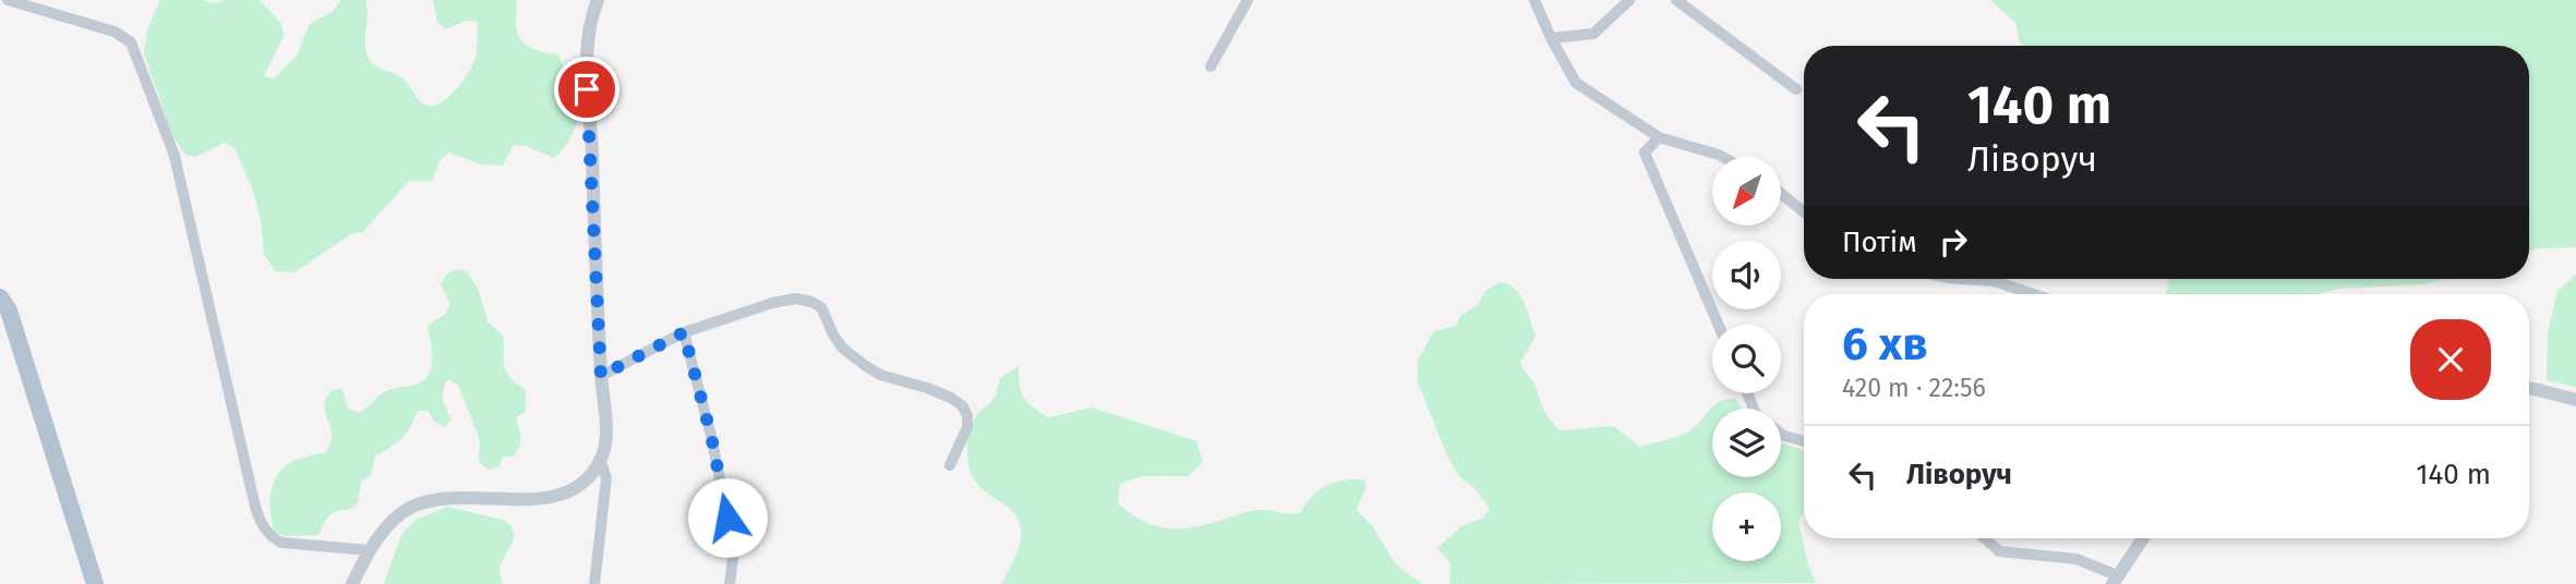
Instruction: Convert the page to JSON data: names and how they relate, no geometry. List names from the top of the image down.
{
  "north": "bottom left",
  "page": {
    "turn": ["140 m", "Ліворуч"],
    "map_buttons": "+",
    "then": "Потім",
    "heading": ["6 хв", "420 m · 22:56"],
    "list": [
      {
        "name": "Ліворуч",
        "value": "140 m"
      }
    ]
  }
}
